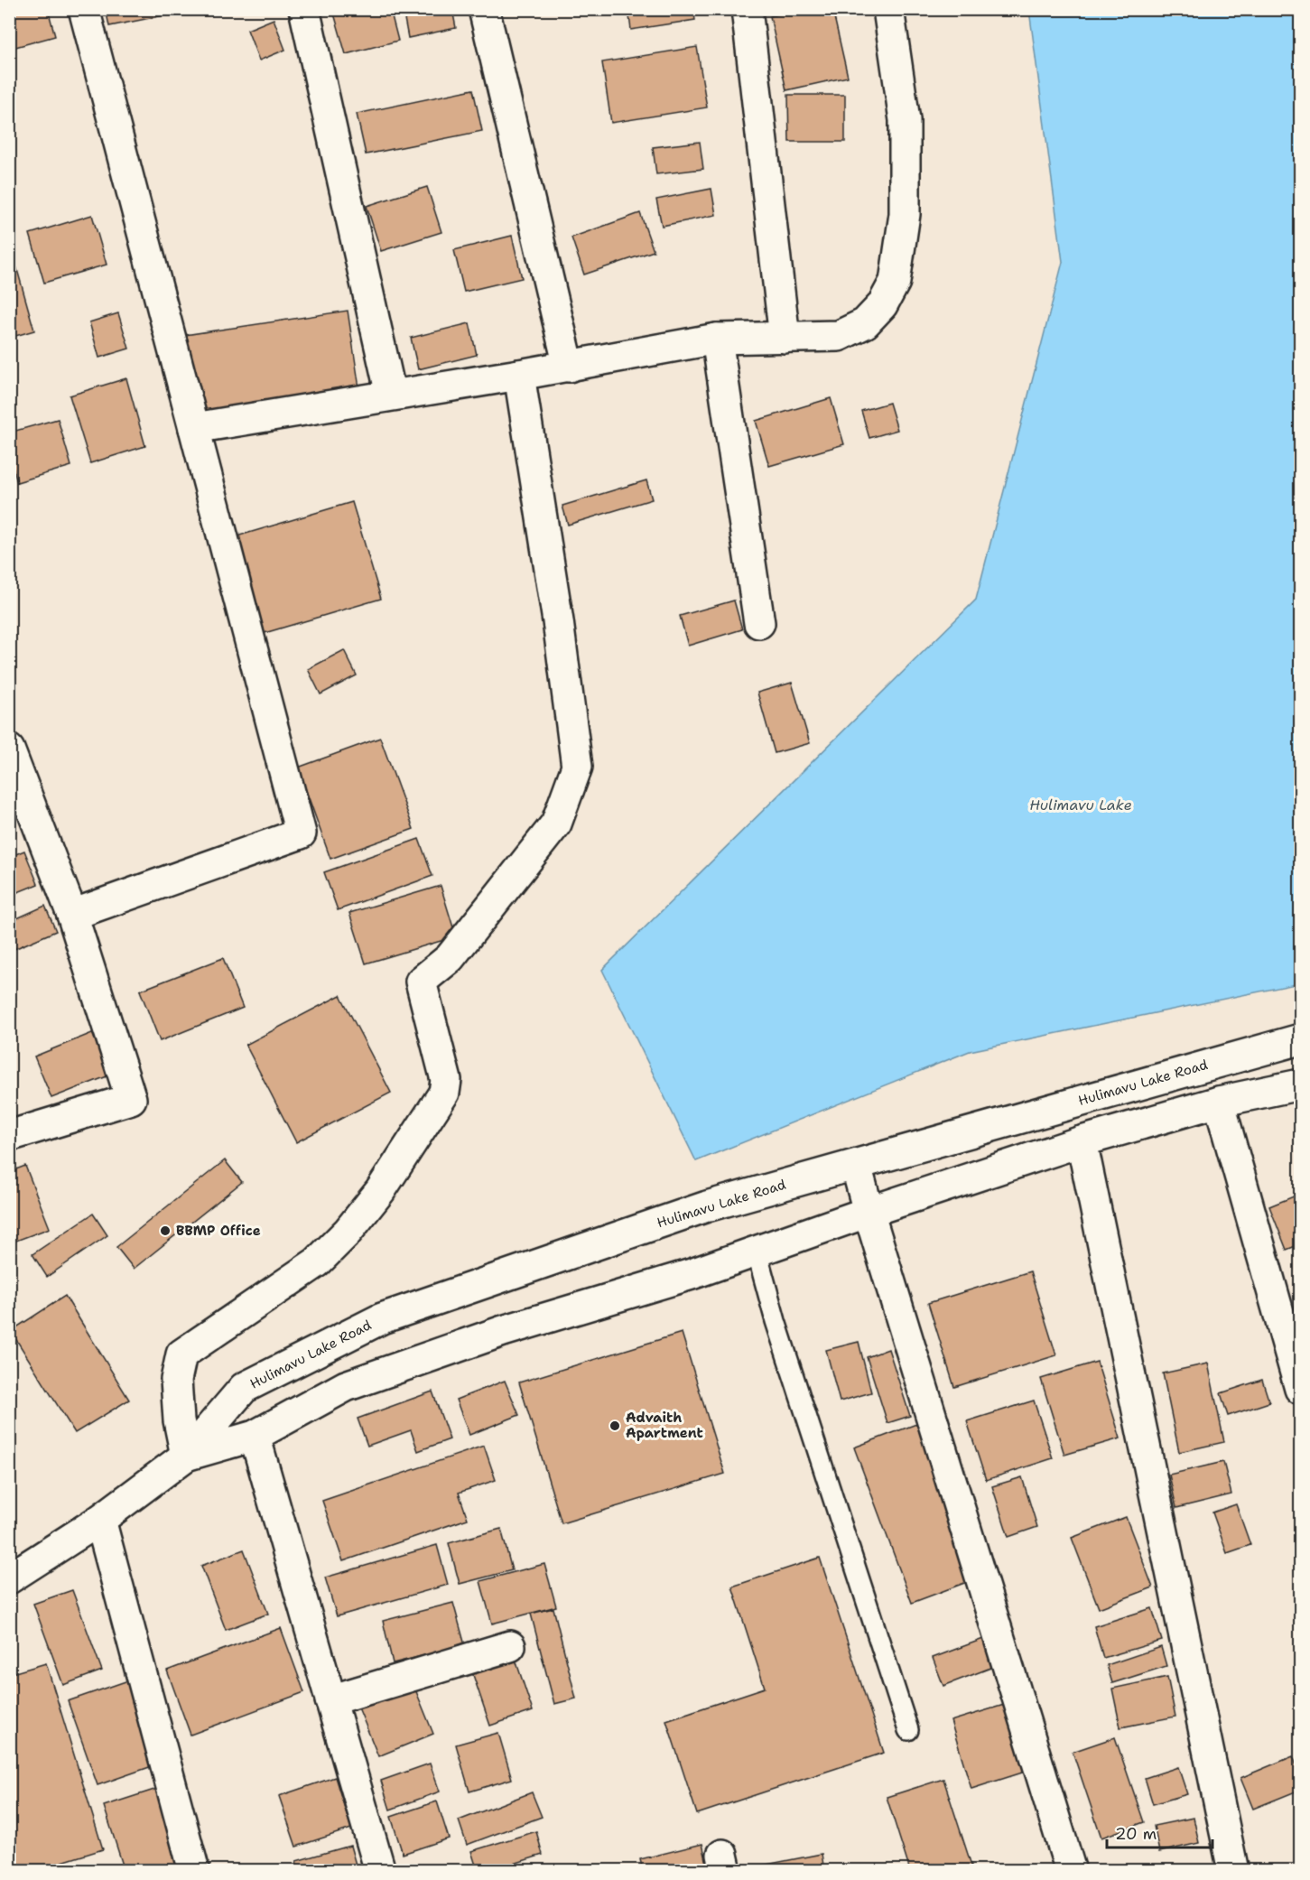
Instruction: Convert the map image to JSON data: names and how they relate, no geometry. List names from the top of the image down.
{
  "streets": {
    "street": ["Hulimavu Lake Road"]
  },
  "water": ["Hulimavu Lake"],
  "places": ["BBMP Office", "Advaith Apartment"],
  "scale_bar": "20 m"
}
